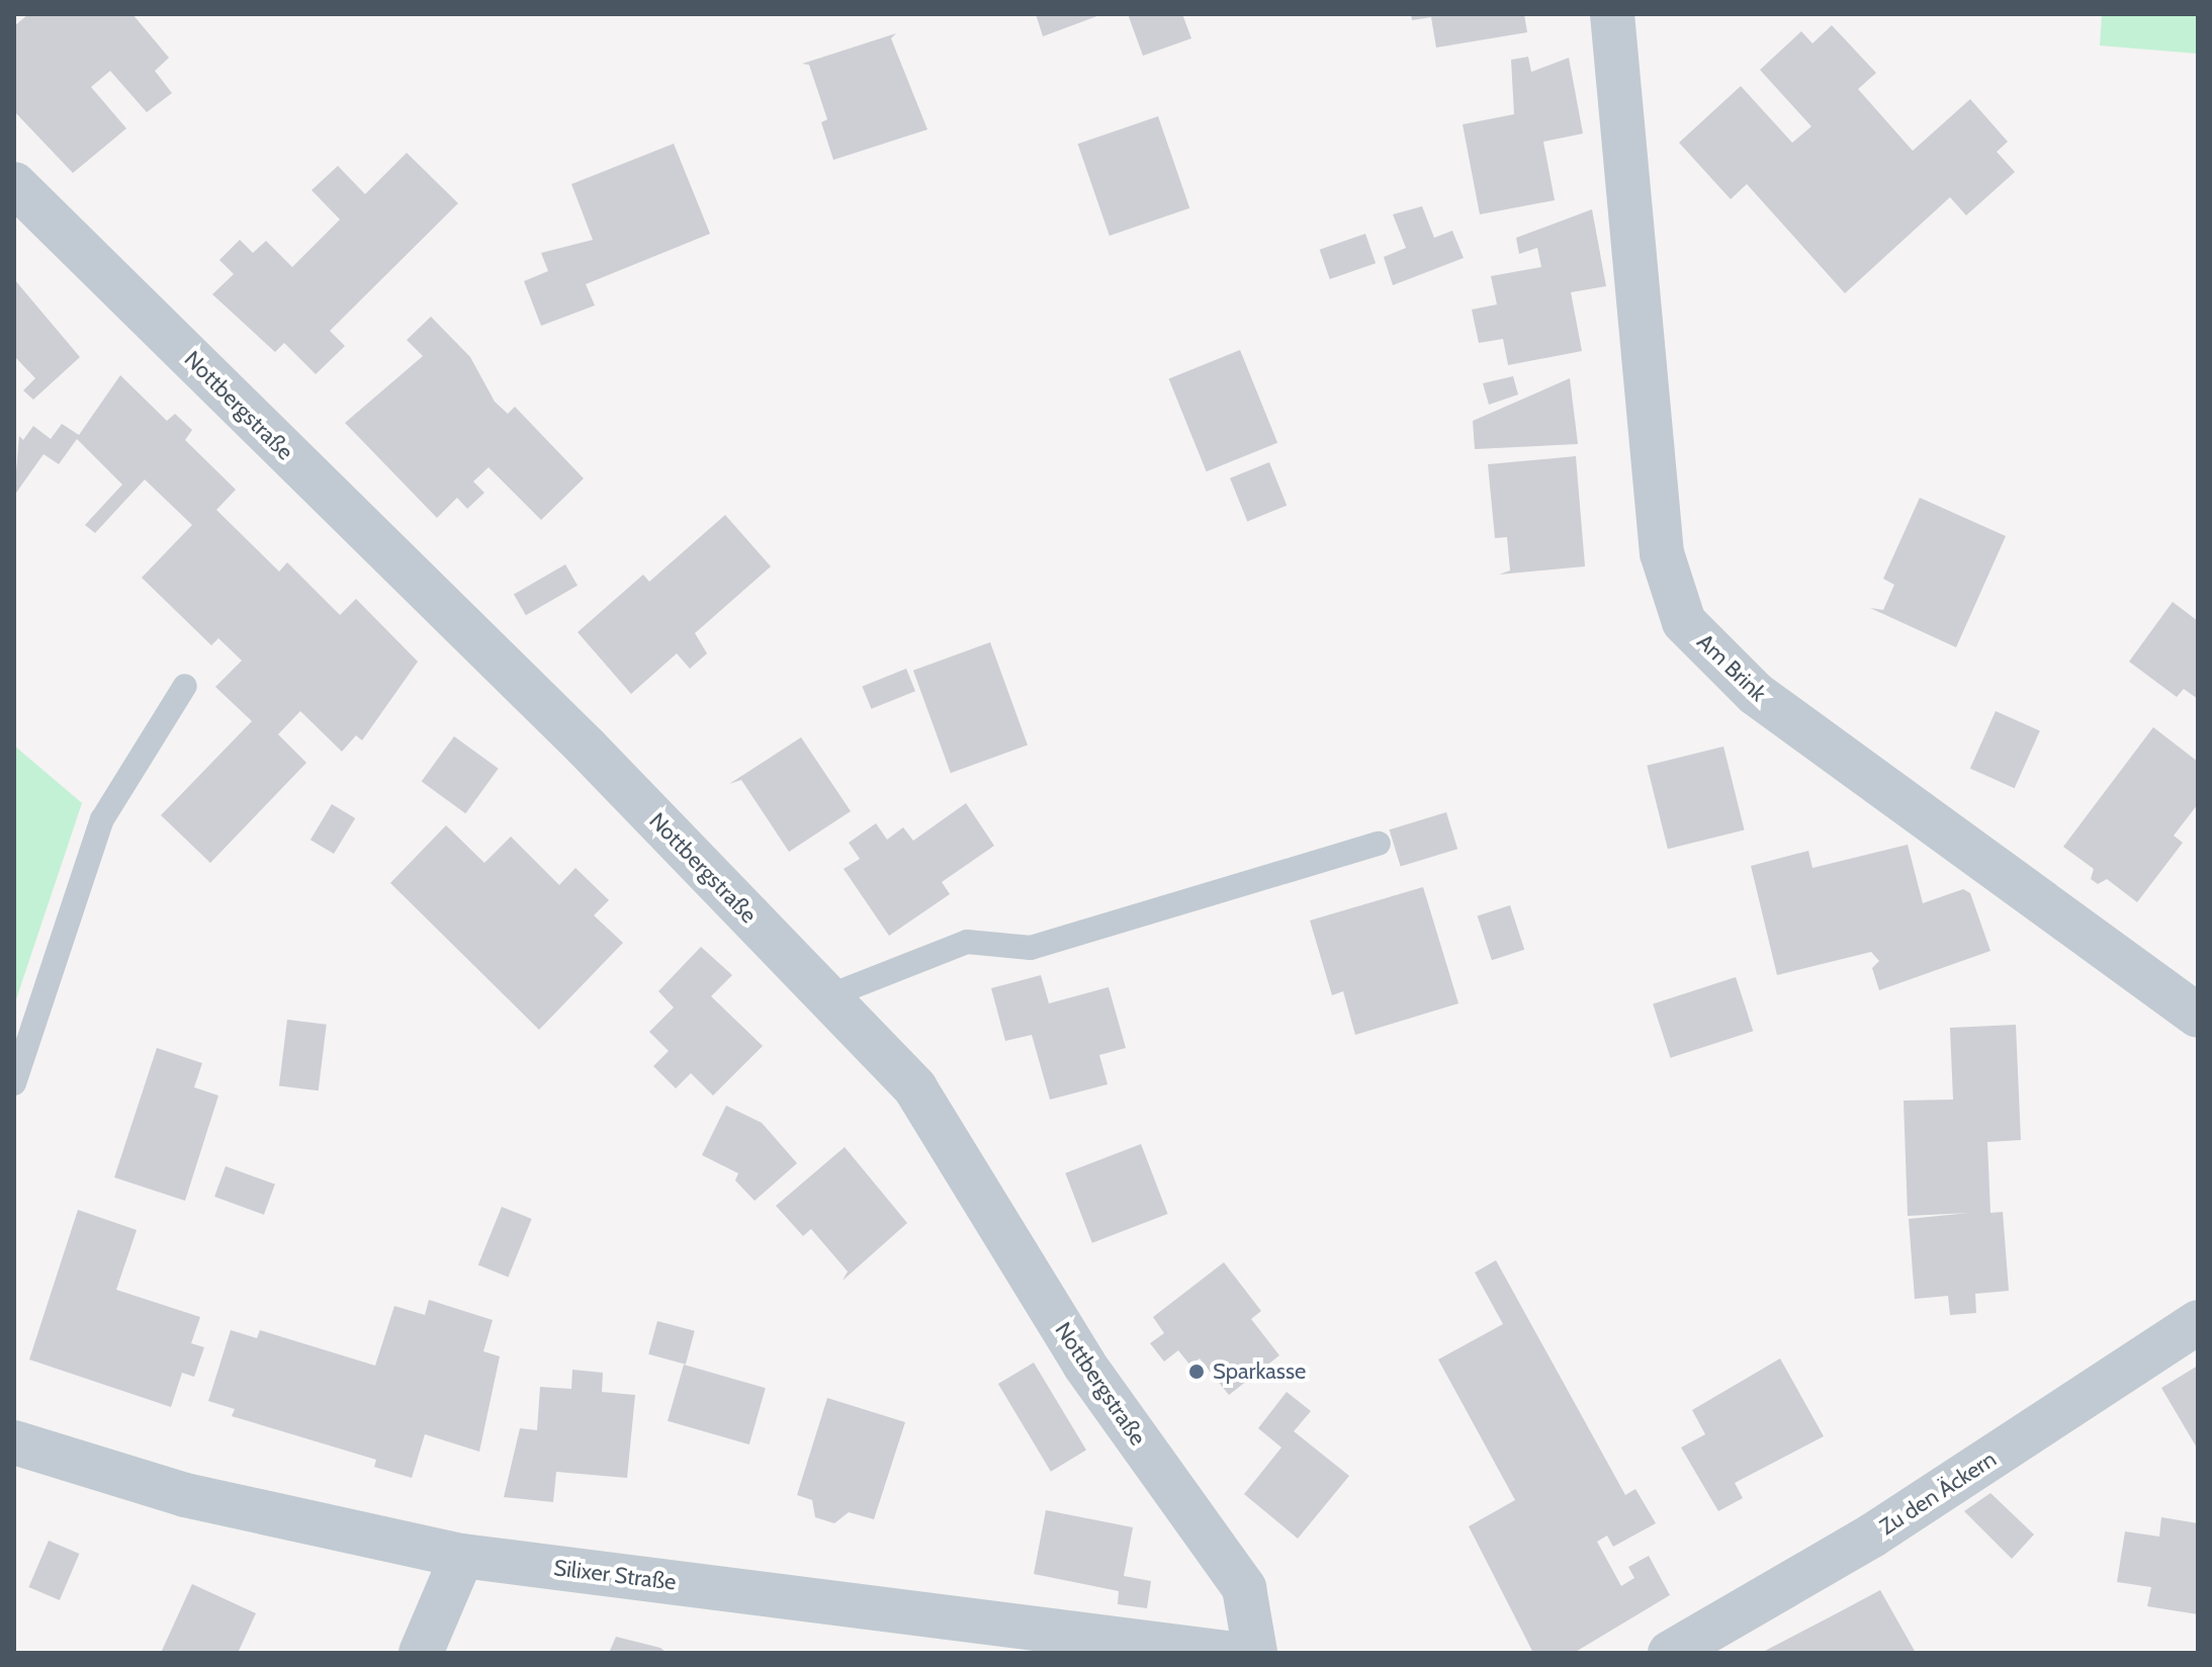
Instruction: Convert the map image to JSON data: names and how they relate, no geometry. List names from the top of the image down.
{
  "streets": {
    "street": [
      "Nottbergstraße",
      "Am Brink",
      "Zu den Äckern",
      "Silixer Straße"
    ]
  },
  "places": ["Sparkasse"]
}
